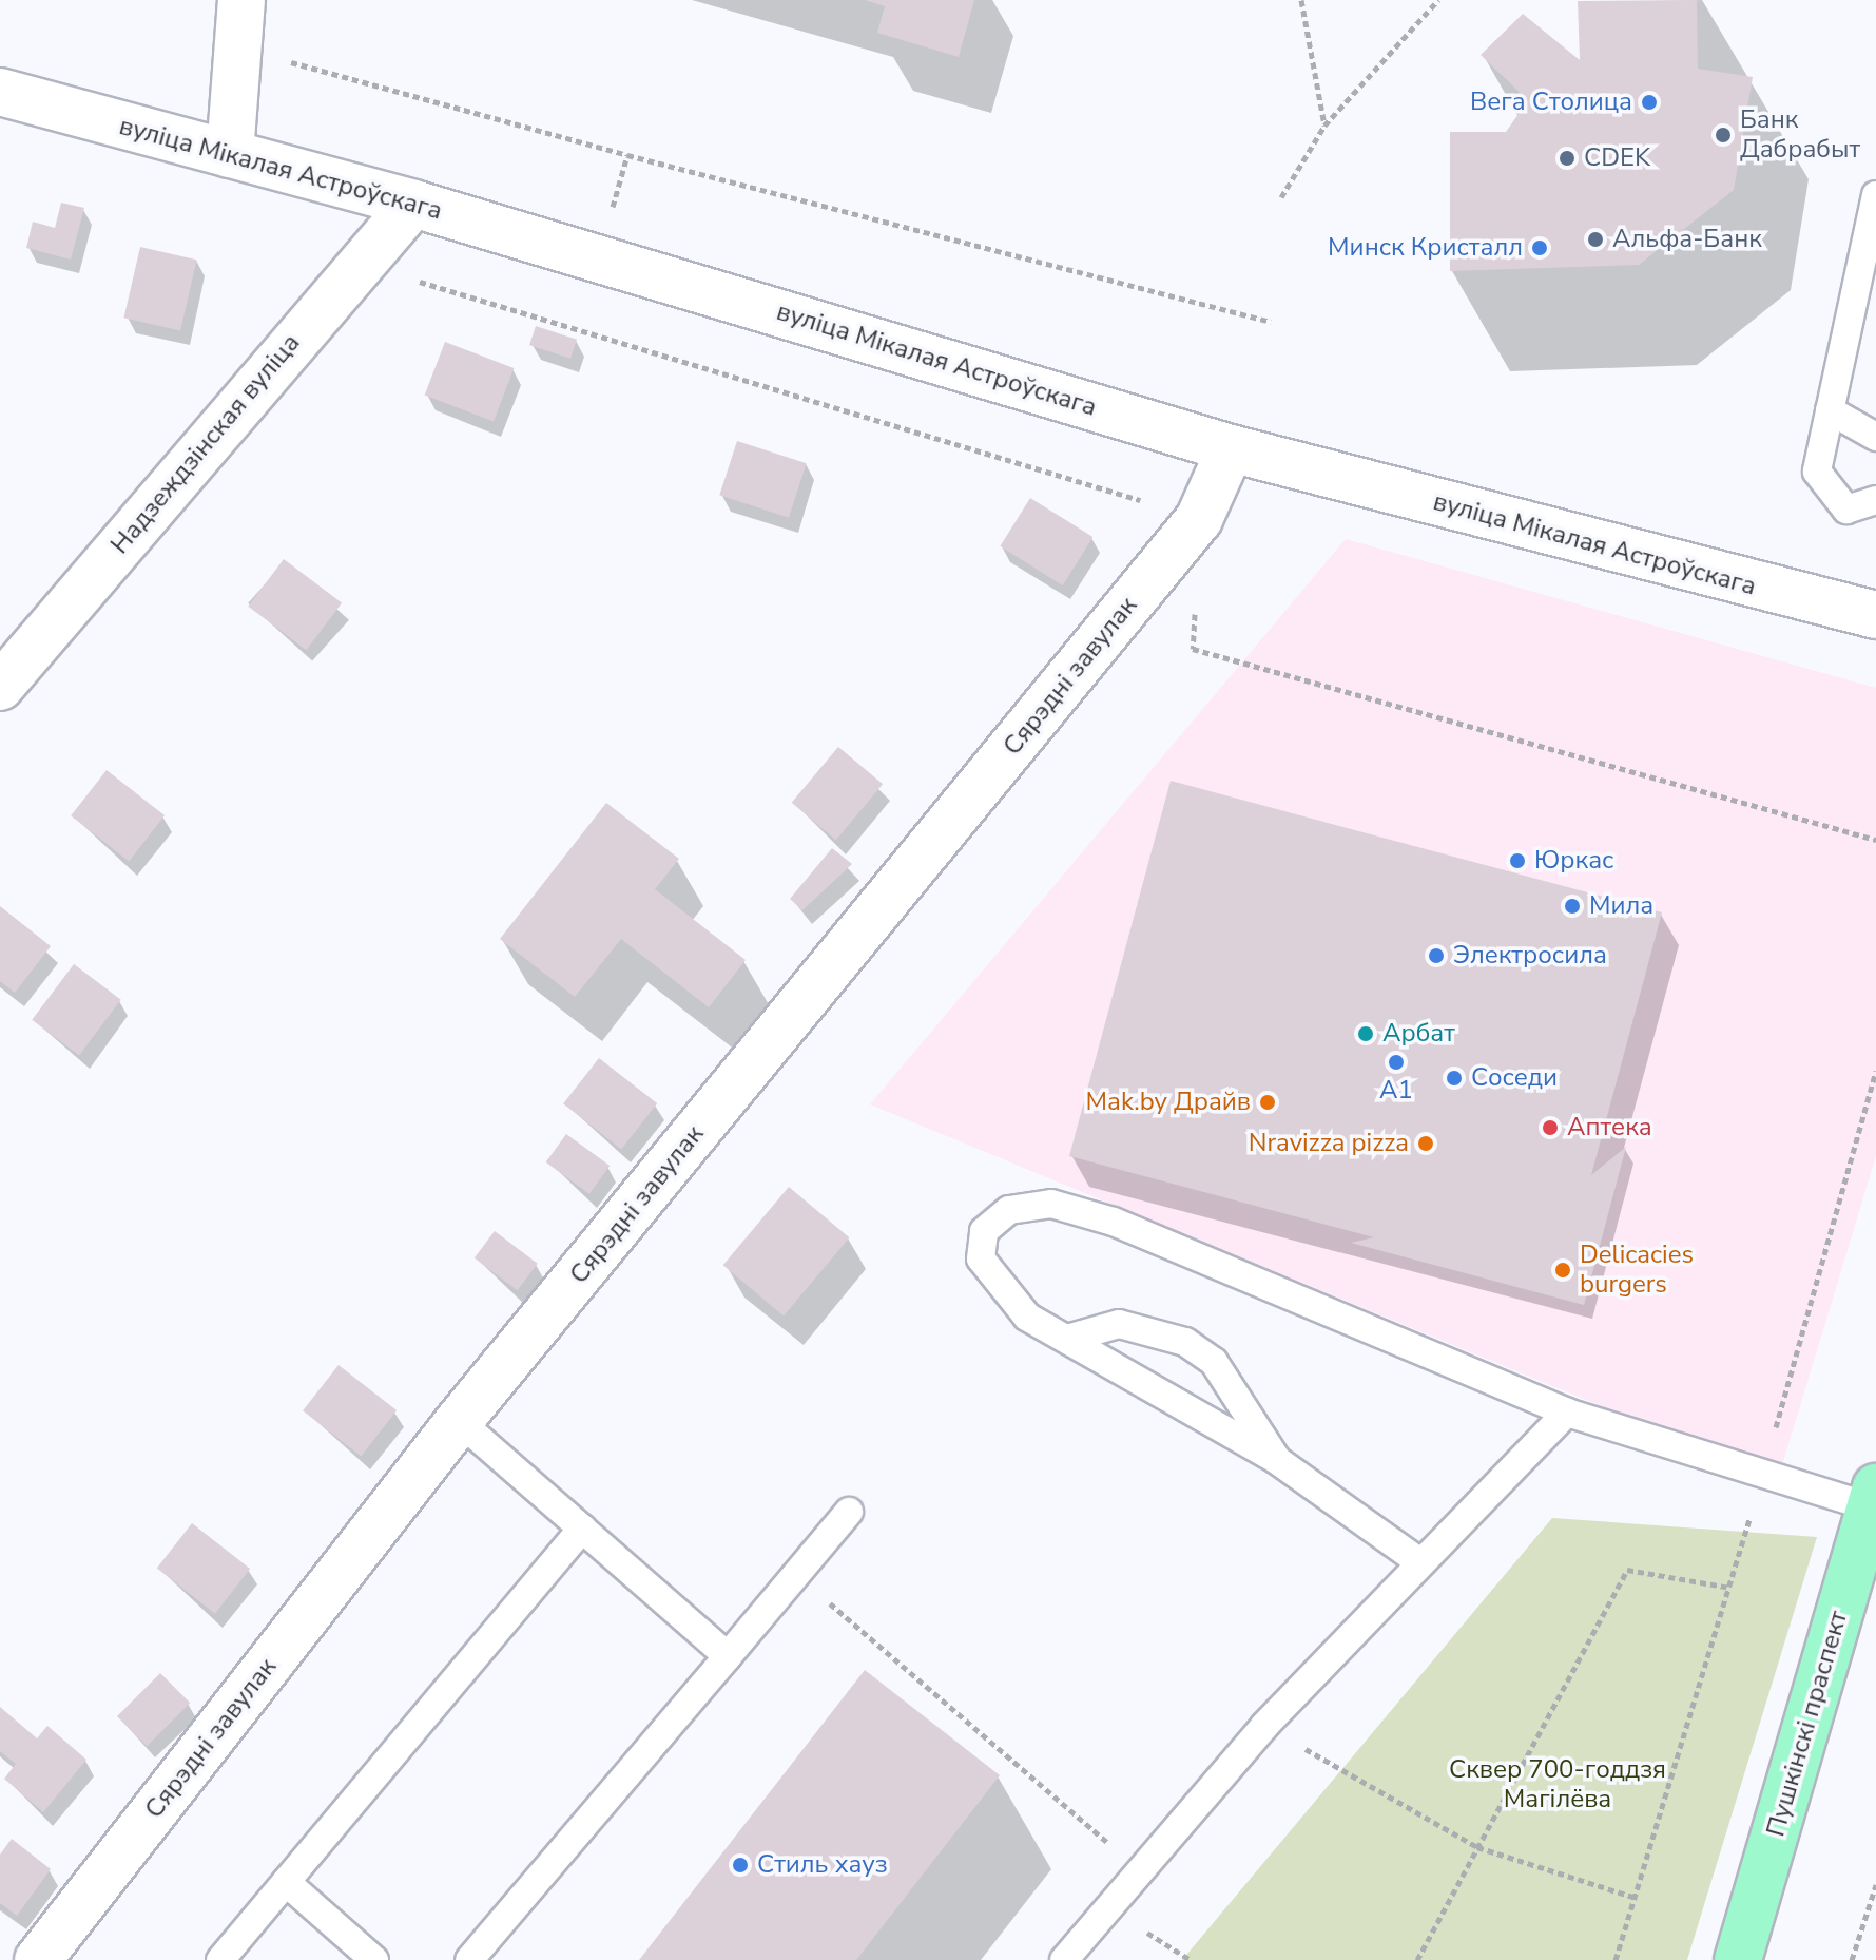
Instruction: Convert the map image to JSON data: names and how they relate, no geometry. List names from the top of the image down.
{
  "streets": {
    "main road": ["Пушкінскі праспект"],
    "street": ["вуліца Мікалая Астроўскага", "Надзеждзінская вуліца", "Сярэдні завулак"]
  },
  "crossings": [
    ["вуліца Мікалая Астроўскага", "Надзеждзінская вуліца"],
    ["вуліца Мікалая Астроўскага", "Сярэдні завулак"]
  ],
  "parks": ["Сквер 700-годдзя Магілёва"],
  "places": [
    "Вега Столица",
    "Банк Дабрабыт",
    "CDEK",
    "Альфа-Банк",
    "Минск Кристалл",
    "Юркас",
    "Мила",
    "Электросила",
    "Арбат",
    "A1",
    "Соседи",
    "Маk.by Драйв",
    "Аптека",
    "Nravizza pizza",
    "Delicacies burgers",
    "Стиль хауз"
  ]
}
